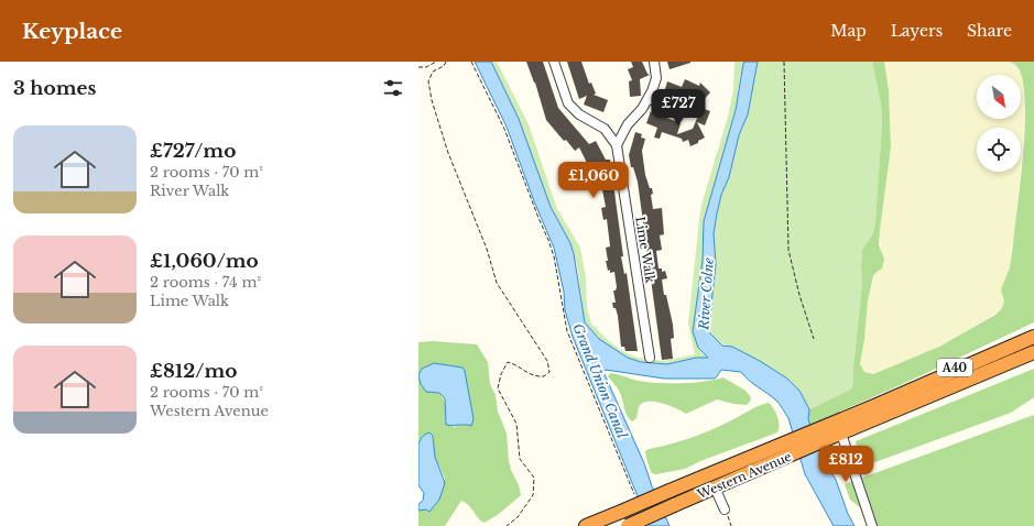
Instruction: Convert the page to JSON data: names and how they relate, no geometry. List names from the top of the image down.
{
  "streets": {
    "highway": ["A40", "Western Avenue"],
    "street": ["Lime Walk"]
  },
  "crossings": [
    ["A40", "Western Avenue"]
  ],
  "water": ["River Colne", "Grand Union Canal"],
  "north": "bottom right",
  "page": {
    "header": "Keyplace",
    "nav": ["Map", "Layers", "Share"],
    "heading": "3 homes",
    "price": ["£727", "£1,060", "£812"],
    "list": [
      {
        "name": "£727/mo",
        "note": "2 rooms · 70 m² · River Walk"
      },
      {
        "name": "£1,060/mo",
        "note": "2 rooms · 74 m² · Lime Walk"
      },
      {
        "name": "£812/mo",
        "note": "2 rooms · 70 m² · Western Avenue"
      }
    ]
  }
}
